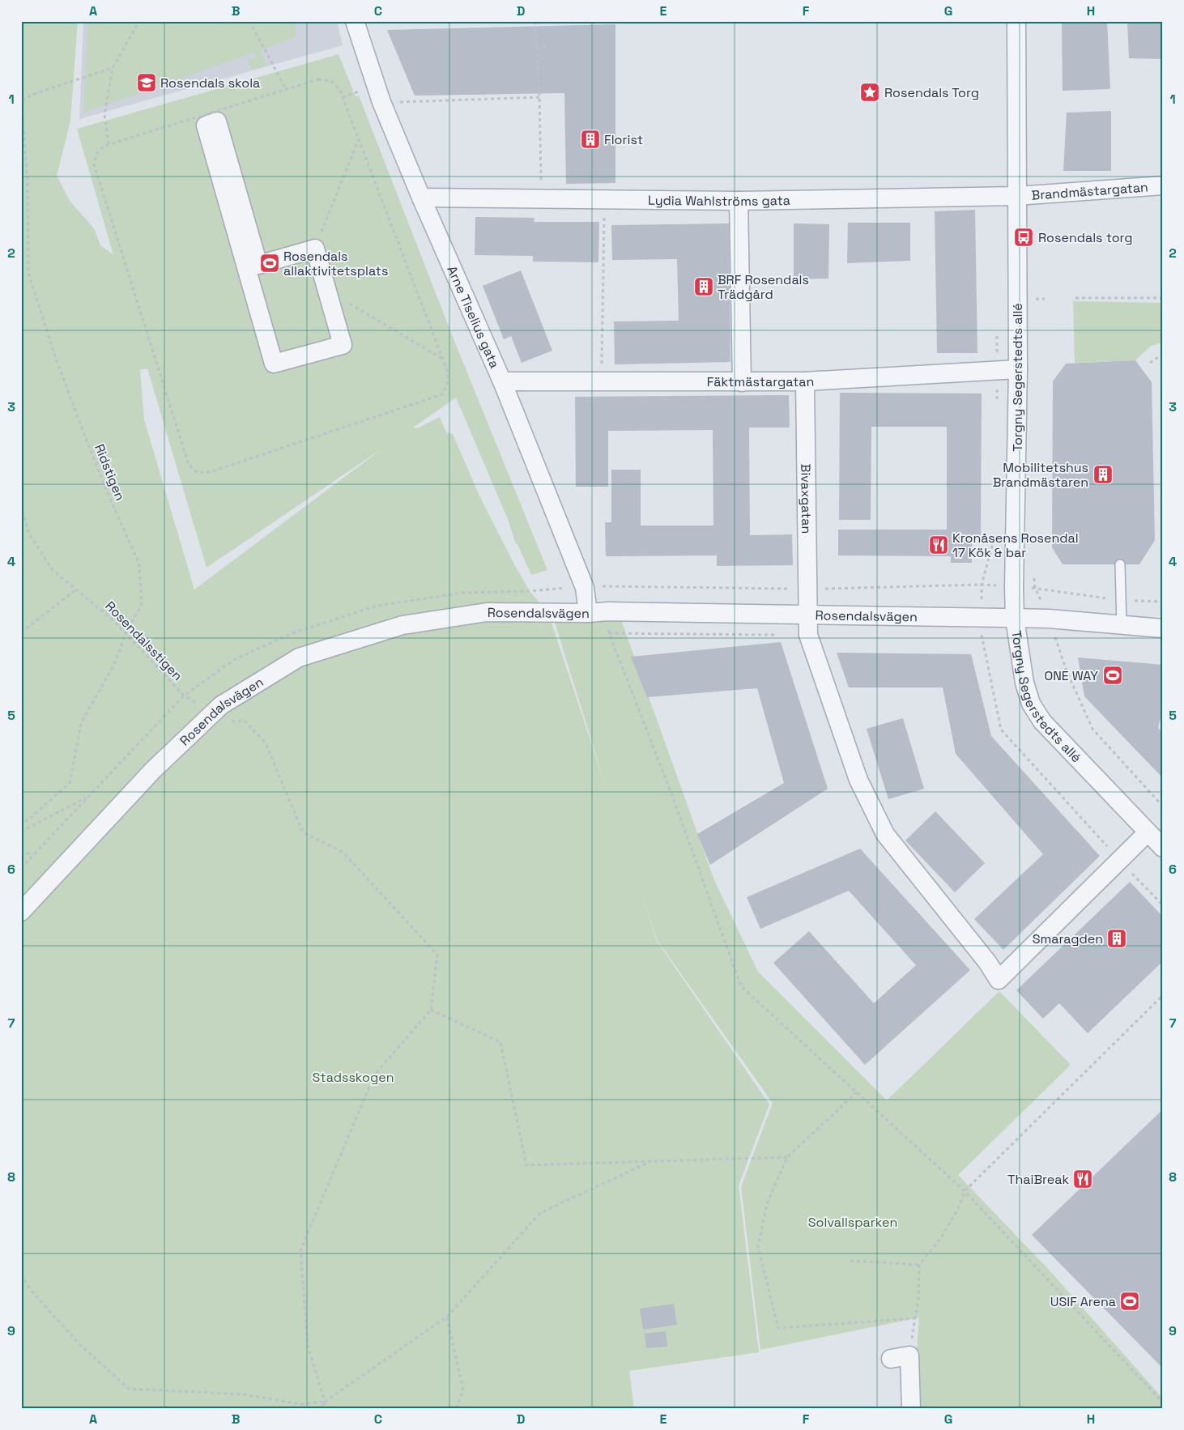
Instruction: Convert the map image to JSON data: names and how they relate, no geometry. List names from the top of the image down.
{
  "streets": {
    "street": [
      "Brandmästargatan",
      "Lydia Wahlströms gata",
      "Arne Tiselius gata",
      "Torgny Segerstedts allé",
      "Fäktmästargatan",
      "Bivaxgatan",
      "Rosendalsvägen"
    ],
    "path": ["Ridstigen", "Rosendalsstigen"]
  },
  "crossings": [
    ["Brandmästargatan", "Lydia Wahlströms gata"],
    ["Brandmästargatan", "Torgny Segerstedts allé"],
    ["Lydia Wahlströms gata", "Arne Tiselius gata"],
    ["Lydia Wahlströms gata", "Torgny Segerstedts allé"],
    ["Arne Tiselius gata", "Fäktmästargatan"],
    ["Arne Tiselius gata", "Rosendalsvägen"],
    ["Torgny Segerstedts allé", "Fäktmästargatan"],
    ["Torgny Segerstedts allé", "Rosendalsvägen"],
    ["Fäktmästargatan", "Bivaxgatan"],
    ["Ridstigen", "Rosendalsstigen"],
    ["Bivaxgatan", "Rosendalsvägen"],
    ["Rosendalsvägen", "Rosendalsstigen"]
  ],
  "parks": ["Stadsskogen", "Solvallsparken"],
  "places": {
    "school or university": ["Rosendals skola"],
    "place": ["Rosendals Torg"],
    "building": [
      "Florist",
      "BRF Rosendals Trädgård",
      "Mobilitetshus Brandmästaren",
      "Smaragden"
    ],
    "bus stop": ["Rosendals torg"],
    "sports": ["Rosendals allaktivitetsplats", "ONE WAY", "USIF Arena"],
    "restaurant": ["Kronåsens Rosendal 17 Kök & bar", "ThaiBreak"]
  },
  "grid": {
    "columns": [
      "A",
      "B",
      "C",
      "D",
      "E",
      "F",
      "G",
      "H"
    ],
    "rows": [
      "1",
      "2",
      "3",
      "4",
      "5",
      "6",
      "7",
      "8",
      "9"
    ]
  }
}
